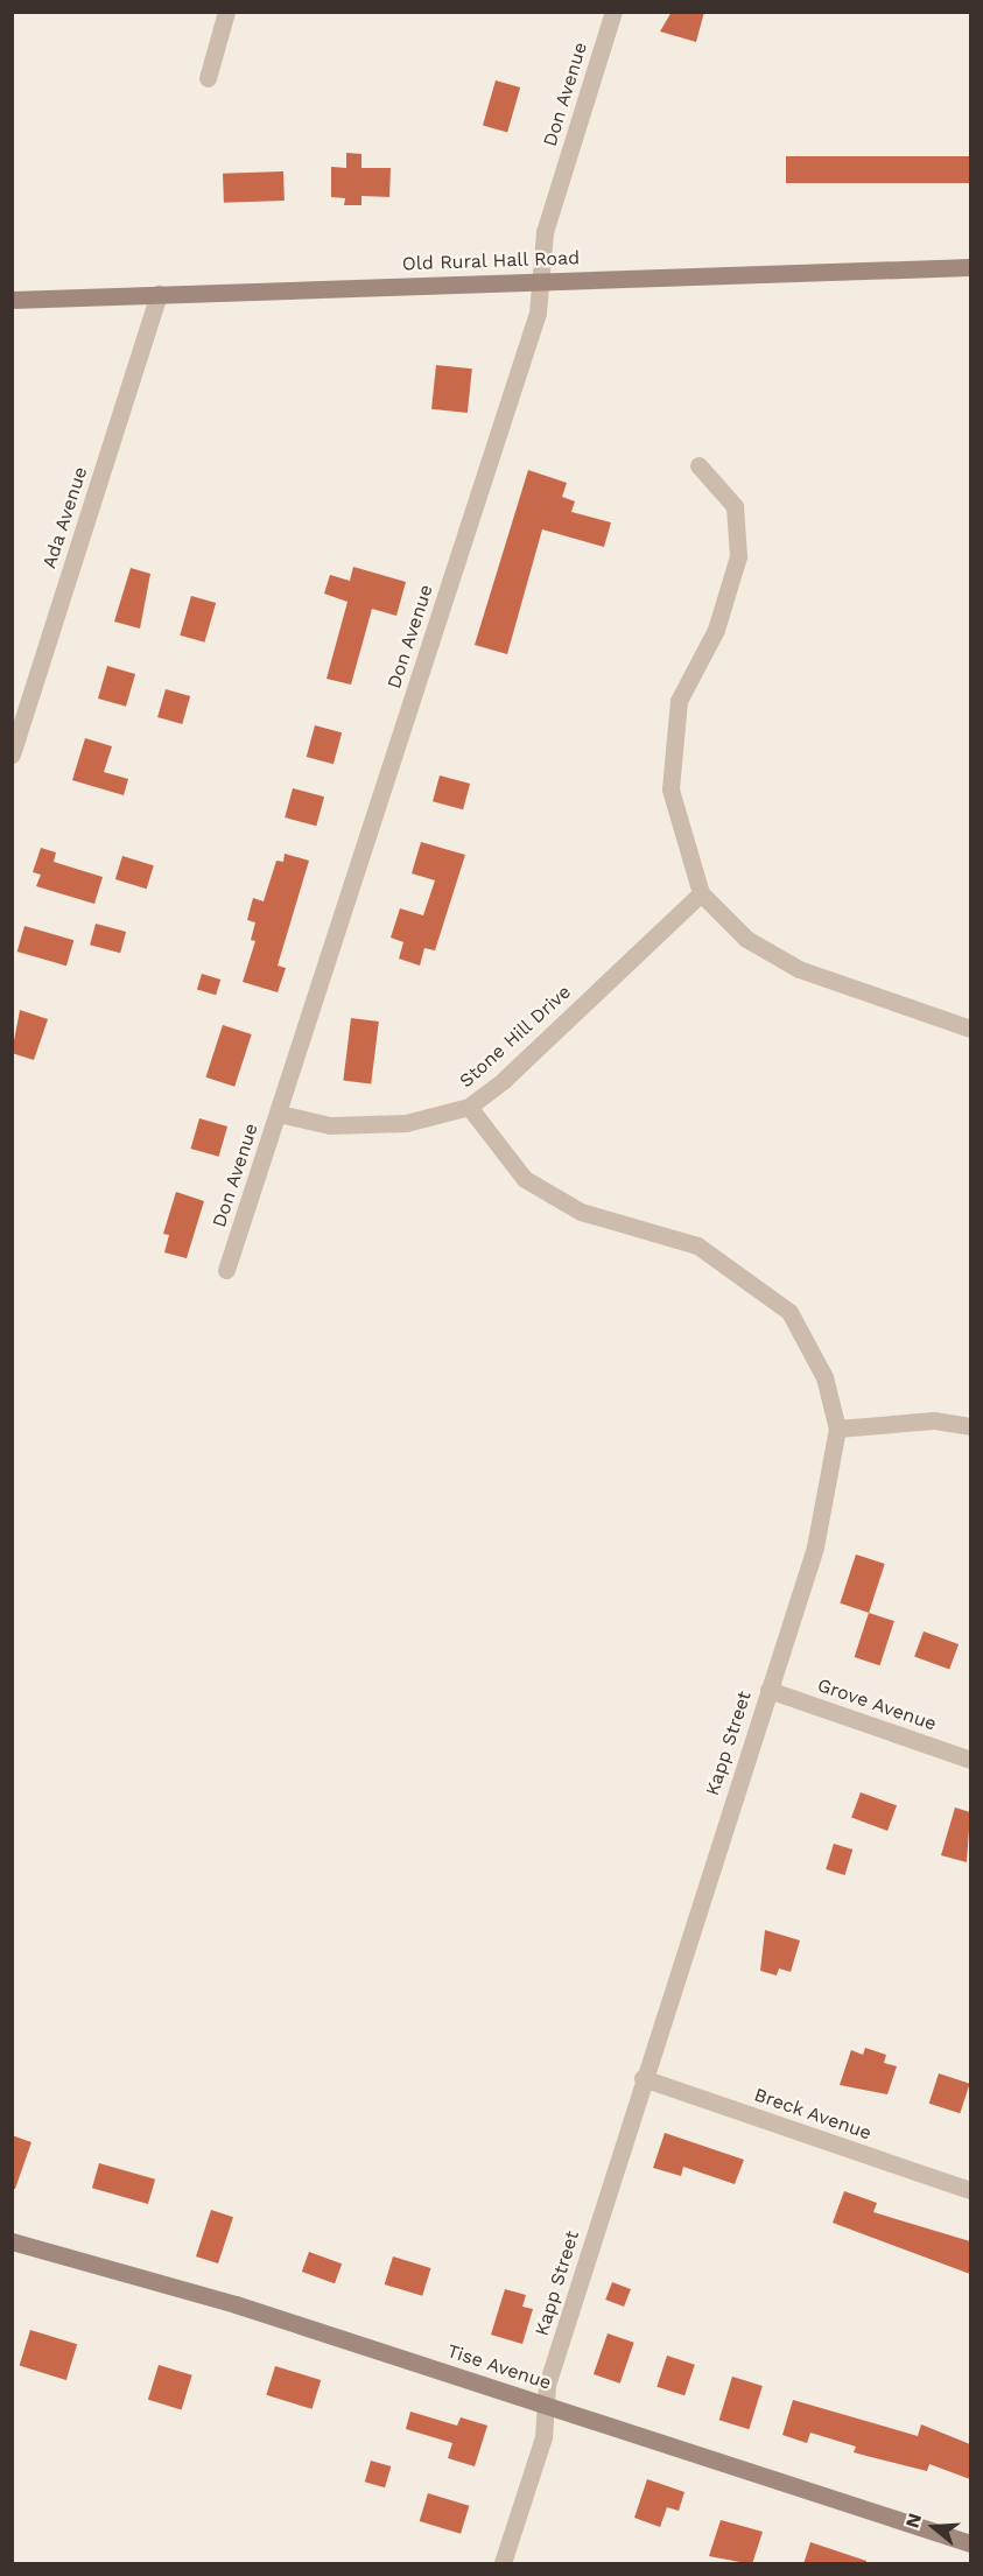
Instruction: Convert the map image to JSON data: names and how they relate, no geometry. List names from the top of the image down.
{
  "streets": {
    "street": [
      "Don Avenue",
      "Old Rural Hall Road",
      "Ada Avenue",
      "Stone Hill Drive",
      "Grove Avenue",
      "Kapp Street",
      "Breck Avenue",
      "Tise Avenue"
    ]
  },
  "crossings": [
    ["Don Avenue", "Old Rural Hall Road"],
    ["Don Avenue", "Stone Hill Drive"],
    ["Old Rural Hall Road", "Ada Avenue"],
    ["Stone Hill Drive", "Kapp Street"],
    ["Grove Avenue", "Kapp Street"],
    ["Kapp Street", "Breck Avenue"],
    ["Kapp Street", "Tise Avenue"]
  ],
  "north": "left"
}
